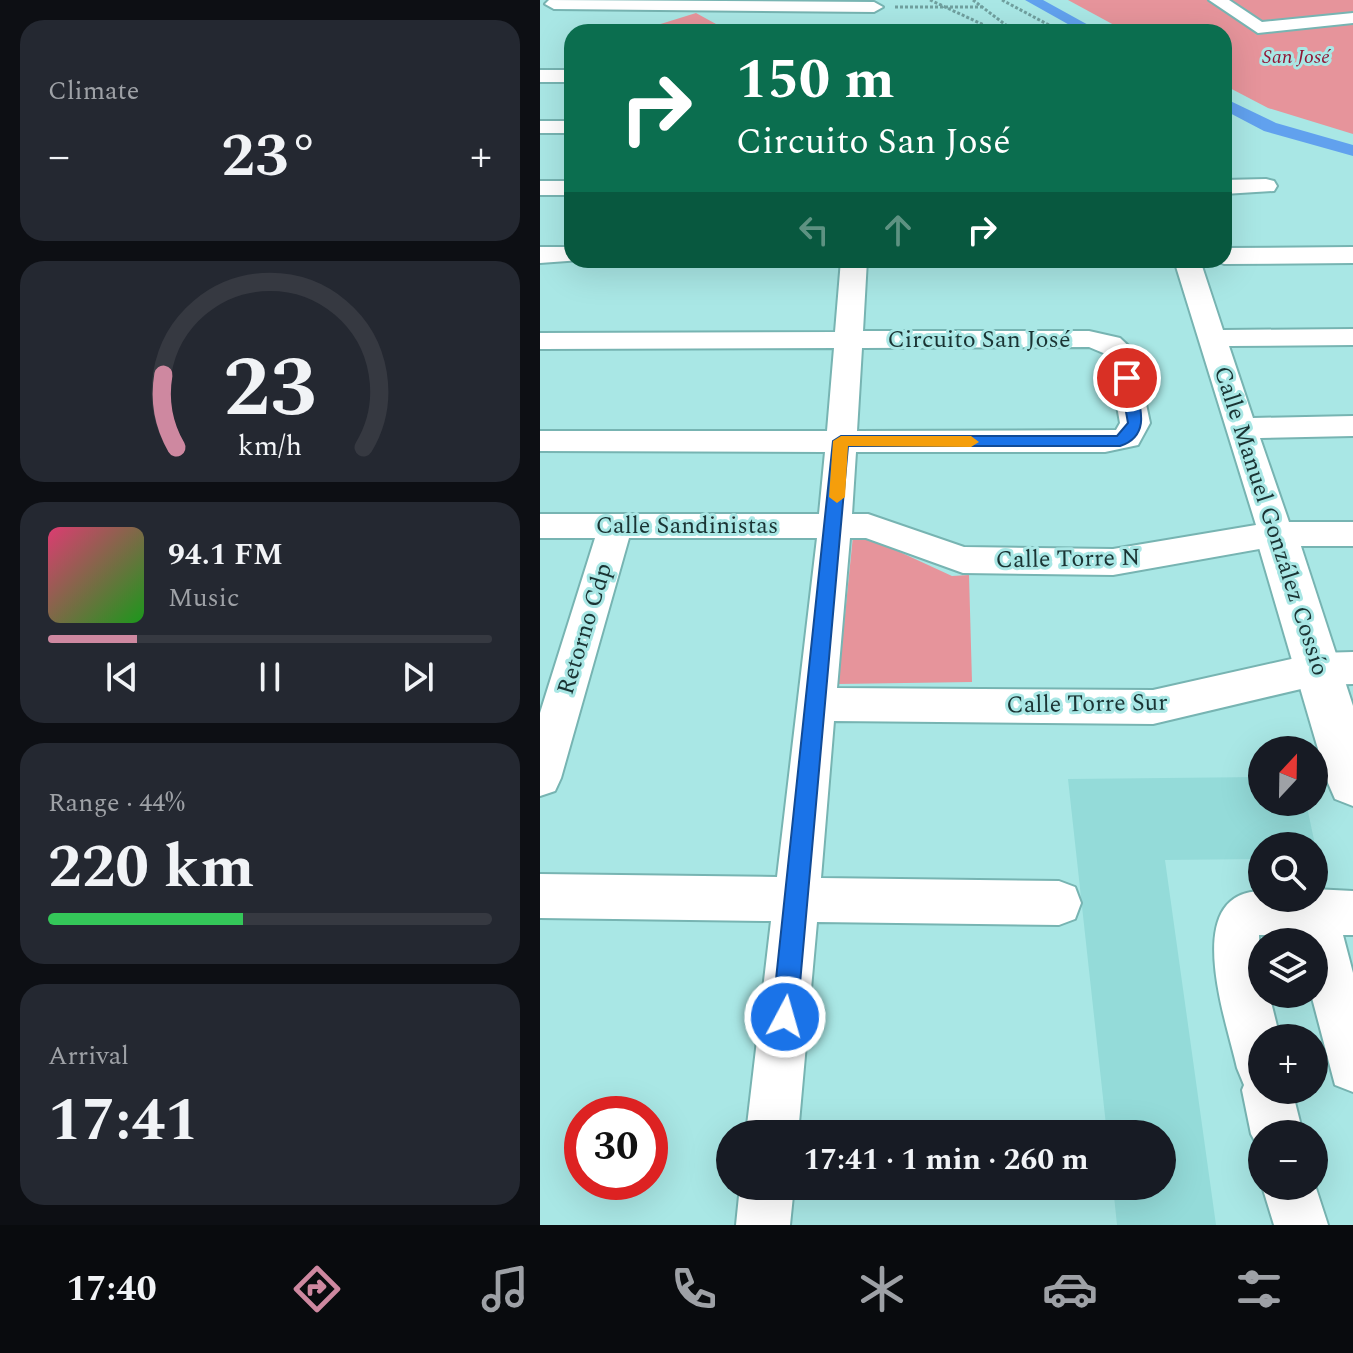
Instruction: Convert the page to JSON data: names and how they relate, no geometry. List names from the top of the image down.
{
  "streets": {
    "main road": ["Calle Manuel González Cossío"],
    "street": [
      "Circuito San José",
      "Calle Sandinistas",
      "Calle Torre N",
      "Retorno Cdp",
      "Calle Torre Sur"
    ]
  },
  "crossings": [
    ["Calle Manuel González Cossío", "Calle Torre N"],
    ["Calle Manuel González Cossío", "Calle Torre Sur"],
    ["Calle Sandinistas", "Calle Torre N"],
    ["Calle Sandinistas", "Retorno Cdp"]
  ],
  "parks": ["San José"],
  "north": "top",
  "page": {
    "tile": [
      "Climate",
      ["Range · 44%", "220 km"],
      ["Arrival", "17:41"]
    ],
    "turn": ["150 m", "Circuito San José"],
    "heat": ["−", "23°", "+"],
    "song": ["94.1 FM", "Music"],
    "map_buttons": ["+", "−"],
    "limit": "30",
    "trip": "17:41 · 1 min · 260 m",
    "tabs": "17:40",
    "gauge": ["23", "km/h"]
  }
}
